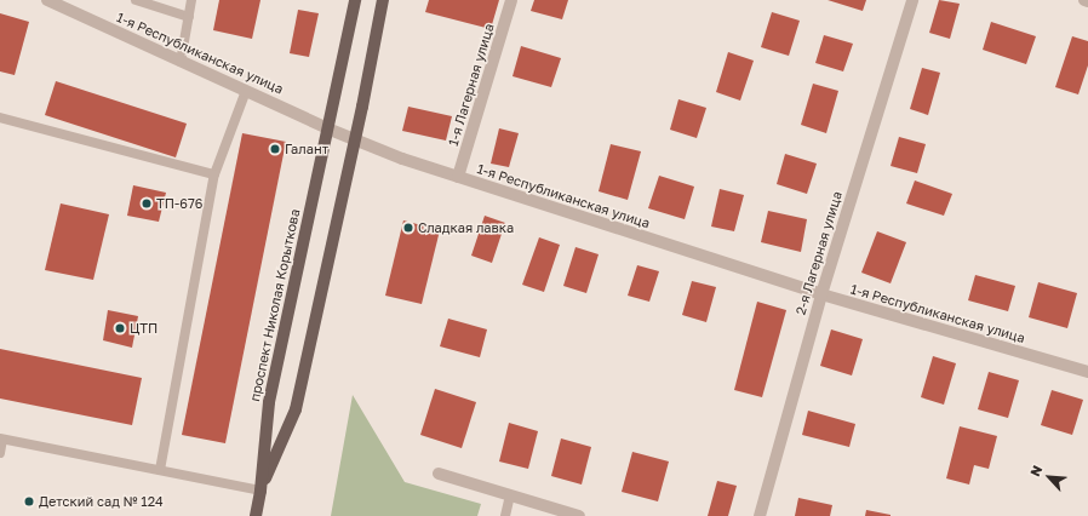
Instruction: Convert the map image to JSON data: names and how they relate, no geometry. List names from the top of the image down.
{
  "streets": {
    "main road": ["проспект Николая Корыткова"],
    "street": ["1-я Республиканская улица", "1-я Лагерная улица", "2-я Лагерная улица"]
  },
  "crossings": [
    ["1-я Республиканская улица", "1-я Лагерная улица"],
    ["1-я Республиканская улица", "2-я Лагерная улица"],
    ["1-я Республиканская улица", "проспект Николая Корыткова"]
  ],
  "places": [
    "Галант",
    "ТП-676",
    "Сладкая лавка",
    "ЦТП",
    "Детский сад № 124"
  ],
  "north": "top left"
}
